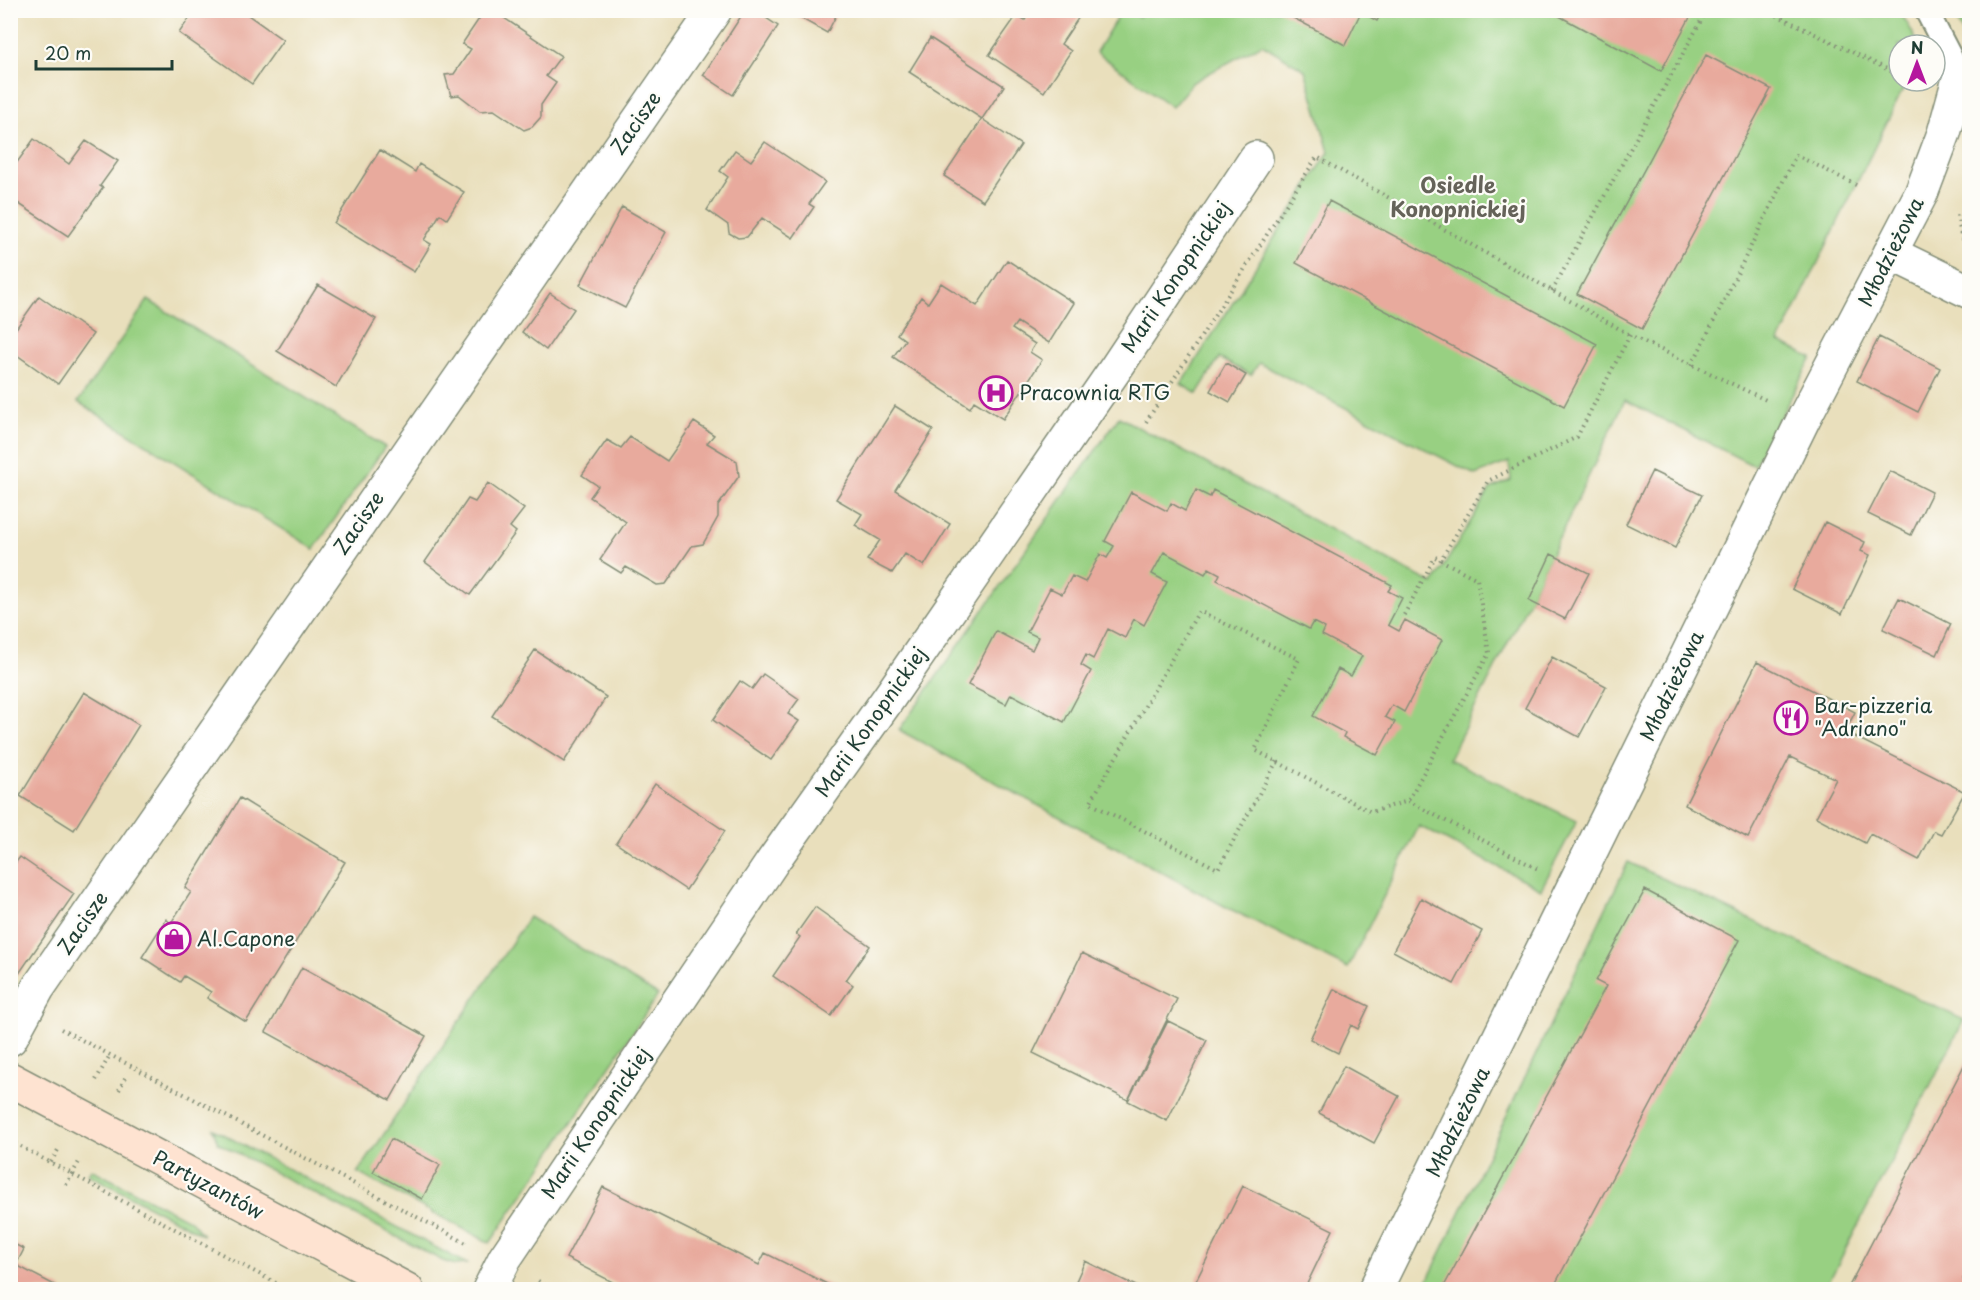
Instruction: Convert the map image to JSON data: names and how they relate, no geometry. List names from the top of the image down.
{
  "streets": {
    "main road": ["Partyzantów"],
    "street": ["Zacisze", "Młodzieżowa", "Marii Konopnickiej"]
  },
  "districts": ["Osiedle Konopnickiej"],
  "places": {
    "hospital": ["Pracownia RTG"],
    "restaurant": ["Bar-pizzeria \"Adriano\""],
    "shop": ["Al.Capone"]
  },
  "scale_bar": "20 m",
  "north": "top"
}
